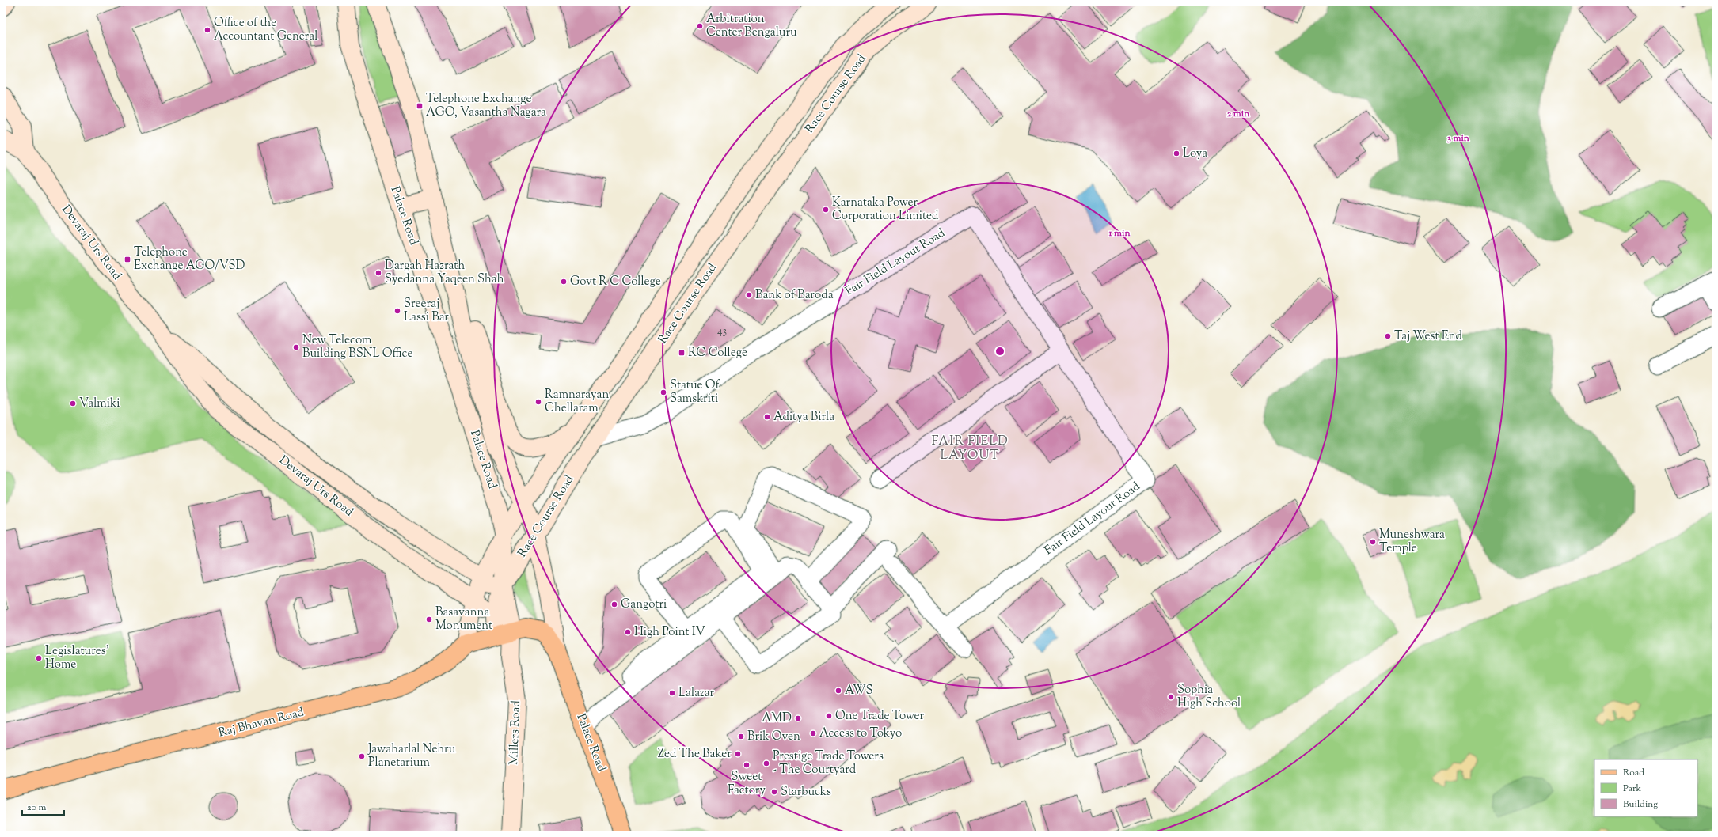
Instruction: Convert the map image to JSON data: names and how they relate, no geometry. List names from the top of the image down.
{
  "streets": {
    "main road": [
      "Race Course Road",
      "Palace Road",
      "Devaraj Urs Road",
      "Raj Bhavan Road",
      "Millers Road"
    ],
    "street": ["Fair Field Layout Road"]
  },
  "crossings": [
    ["Race Course Road", "Palace Road"],
    ["Race Course Road", "Devaraj Urs Road"],
    ["Race Course Road", "Fair Field Layout Road"],
    ["Race Course Road", "Millers Road"],
    ["Palace Road", "Devaraj Urs Road"],
    ["Palace Road", "Raj Bhavan Road"],
    ["Palace Road", "Millers Road"]
  ],
  "districts": ["FAIR FIELD LAYOUT"],
  "places": {
    "other": [
      "Arbitration Center Bengaluru",
      "Office of the Accountant General",
      "Loya",
      "Karnataka Power Corporation Limited",
      "Dargah Hazrath Syedanna Yaqeen Shah",
      "Govt R C College",
      "Bank of Baroda",
      "Sreeraj Lassi Bar",
      "Taj West End",
      "New Telecom Building BSNL Office",
      "Statue Of Samskriti",
      "Ramnarayan Chellaram",
      "Valmiki",
      "Aditya Birla",
      "Muneshwara Temple",
      "Gangotri",
      "Basavanna Monument",
      "High Point IV",
      "Legislatures' Home",
      "AWS",
      "Lalazar",
      "Sophia High School",
      "One Trade Tower",
      "AMD",
      "Access to Tokyo",
      "Brik Oven",
      "Zed The Baker",
      "Jawaharlal Nehru Planetarium",
      "Prestige Trade Towers - The Courtyard",
      "Sweet Factory",
      "Starbucks"
    ],
    "transit": ["Telephone Exchange AGO, Vasantha Nagara", "Telephone Exchange AGO/VSD", "RC College"]
  },
  "house_numbers": ["43"],
  "legend": ["Road", "Park", "Building"],
  "scale_bar": "20 m",
  "rings": ["2 min", "3 min", "1 min"]
}
